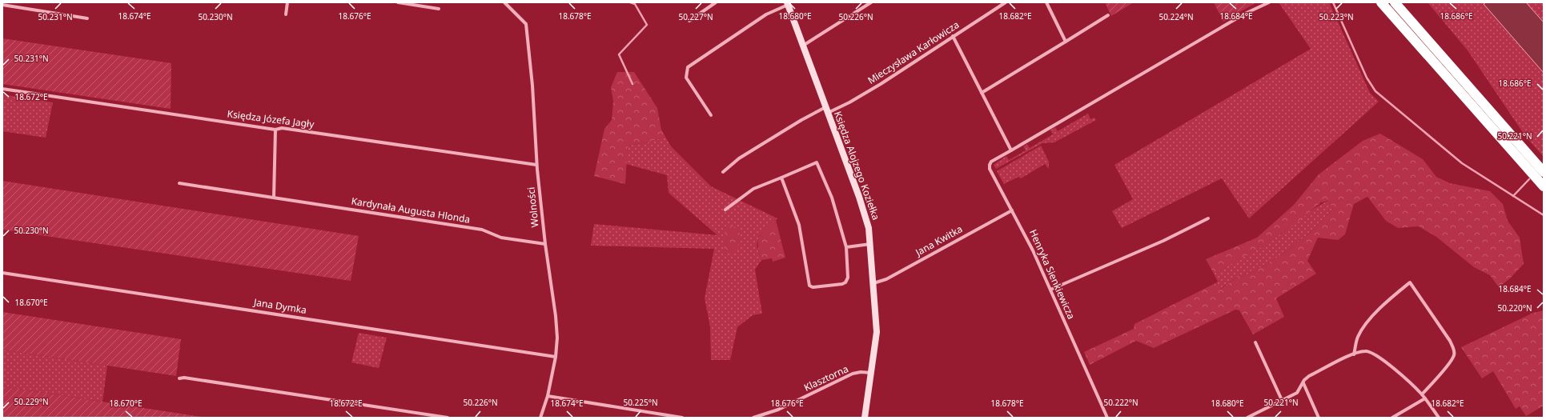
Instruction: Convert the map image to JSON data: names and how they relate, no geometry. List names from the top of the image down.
{
  "streets": {
    "street": [
      "Mieczysława Karłowicza",
      "Księdza Józefa Jagły",
      "Księdza Alojzego Koziełka",
      "Wolności",
      "Kardynała Augusta Hlonda",
      "Jana Kwitka",
      "Henryka Sienkiewicza",
      "Jana Dymka",
      "Klasztorna"
    ]
  },
  "crossings": [
    ["Mieczysława Karłowicza", "Księdza Alojzego Koziełka"],
    ["Księdza Józefa Jagły", "Wolności"],
    ["Księdza Alojzego Koziełka", "Jana Kwitka"],
    ["Księdza Alojzego Koziełka", "Klasztorna"],
    ["Wolności", "Kardynała Augusta Hlonda"],
    ["Wolności", "Jana Dymka"],
    ["Jana Kwitka", "Henryka Sienkiewicza"]
  ],
  "coordinates": [
    "18.674°E",
    "18.676°E",
    "18.678°E",
    "18.680°E",
    "18.682°E",
    "18.684°E",
    "18.686°E",
    "50.231°N",
    "50.230°N",
    "50.227°N",
    "50.226°N",
    "50.224°N",
    "50.223°N",
    "18.672°E",
    "50.221°N",
    "18.670°E",
    "50.220°N",
    "50.229°N",
    "50.225°N",
    "50.222°N"
  ]
}
